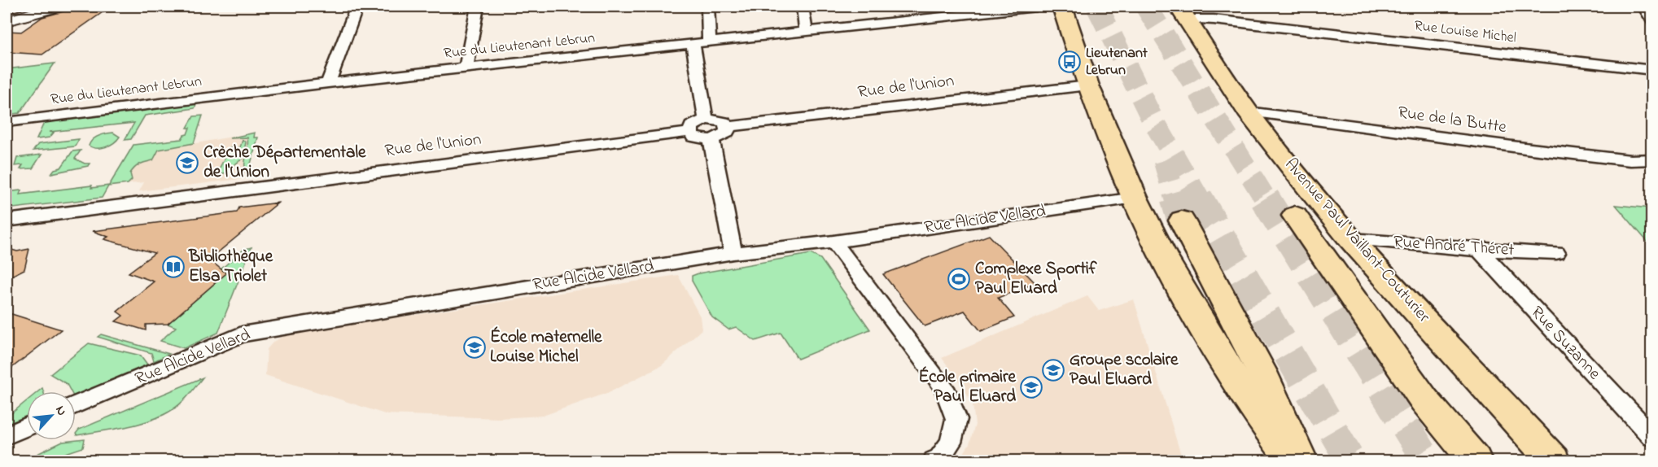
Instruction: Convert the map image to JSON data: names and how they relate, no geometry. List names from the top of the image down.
{
  "streets": {
    "main road": ["Avenue Paul Vaillant-Couturier"],
    "street": [
      "Rue Louise Michel",
      "Rue du Lieutenant Lebrun",
      "Rue de l'Union",
      "Rue de la Butte",
      "Rue Alcide Vellard",
      "Rue André Théret",
      "Rue Suzanne"
    ]
  },
  "crossings": [
    ["Rue Louise Michel", "Avenue Paul Vaillant-Couturier"],
    ["Rue de la Butte", "Avenue Paul Vaillant-Couturier"],
    ["Avenue Paul Vaillant-Couturier", "Rue André Théret"],
    ["Rue André Théret", "Rue Suzanne"]
  ],
  "places": {
    "bus stop": ["Lieutenant Lebrun"],
    "school or university": [
      "Crèche Départementale de l'Union",
      "École maternelle Louise Michel",
      "Groupe scolaire Paul Eluard",
      "École primaire Paul Eluard"
    ],
    "library": ["Bibliothèque Elsa Triolet"],
    "sports": ["Complexe Sportif Paul Eluard"]
  },
  "north": "top right"
}
